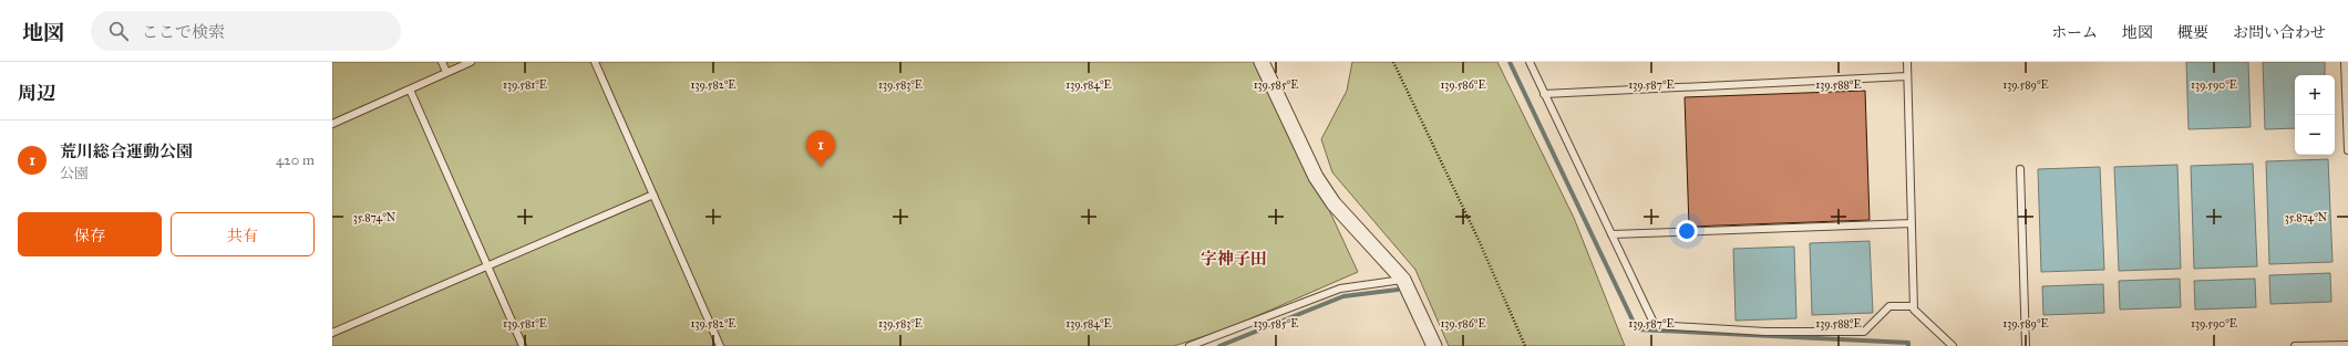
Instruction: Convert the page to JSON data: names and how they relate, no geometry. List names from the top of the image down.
{
  "districts": ["字神子田"],
  "page": {
    "header": "地図",
    "search": "ここで検索",
    "nav": [
      "ホーム",
      "地図",
      "概要",
      "お問い合わせ"
    ],
    "heading": "周辺",
    "map_buttons": ["+", "−"],
    "list": [
      {
        "mark": "1",
        "name": "荒川総合運動公園",
        "note": "公園",
        "value": "420 m"
      }
    ],
    "pins": "1",
    "buttons": ["保存", "共有"]
  },
  "coordinates": [
    "139.581°E",
    "139.582°E",
    "139.583°E",
    "139.584°E",
    "139.585°E",
    "139.586°E",
    "139.587°E",
    "139.588°E",
    "139.589°E",
    "139.590°E",
    "35.874°N"
  ]
}
